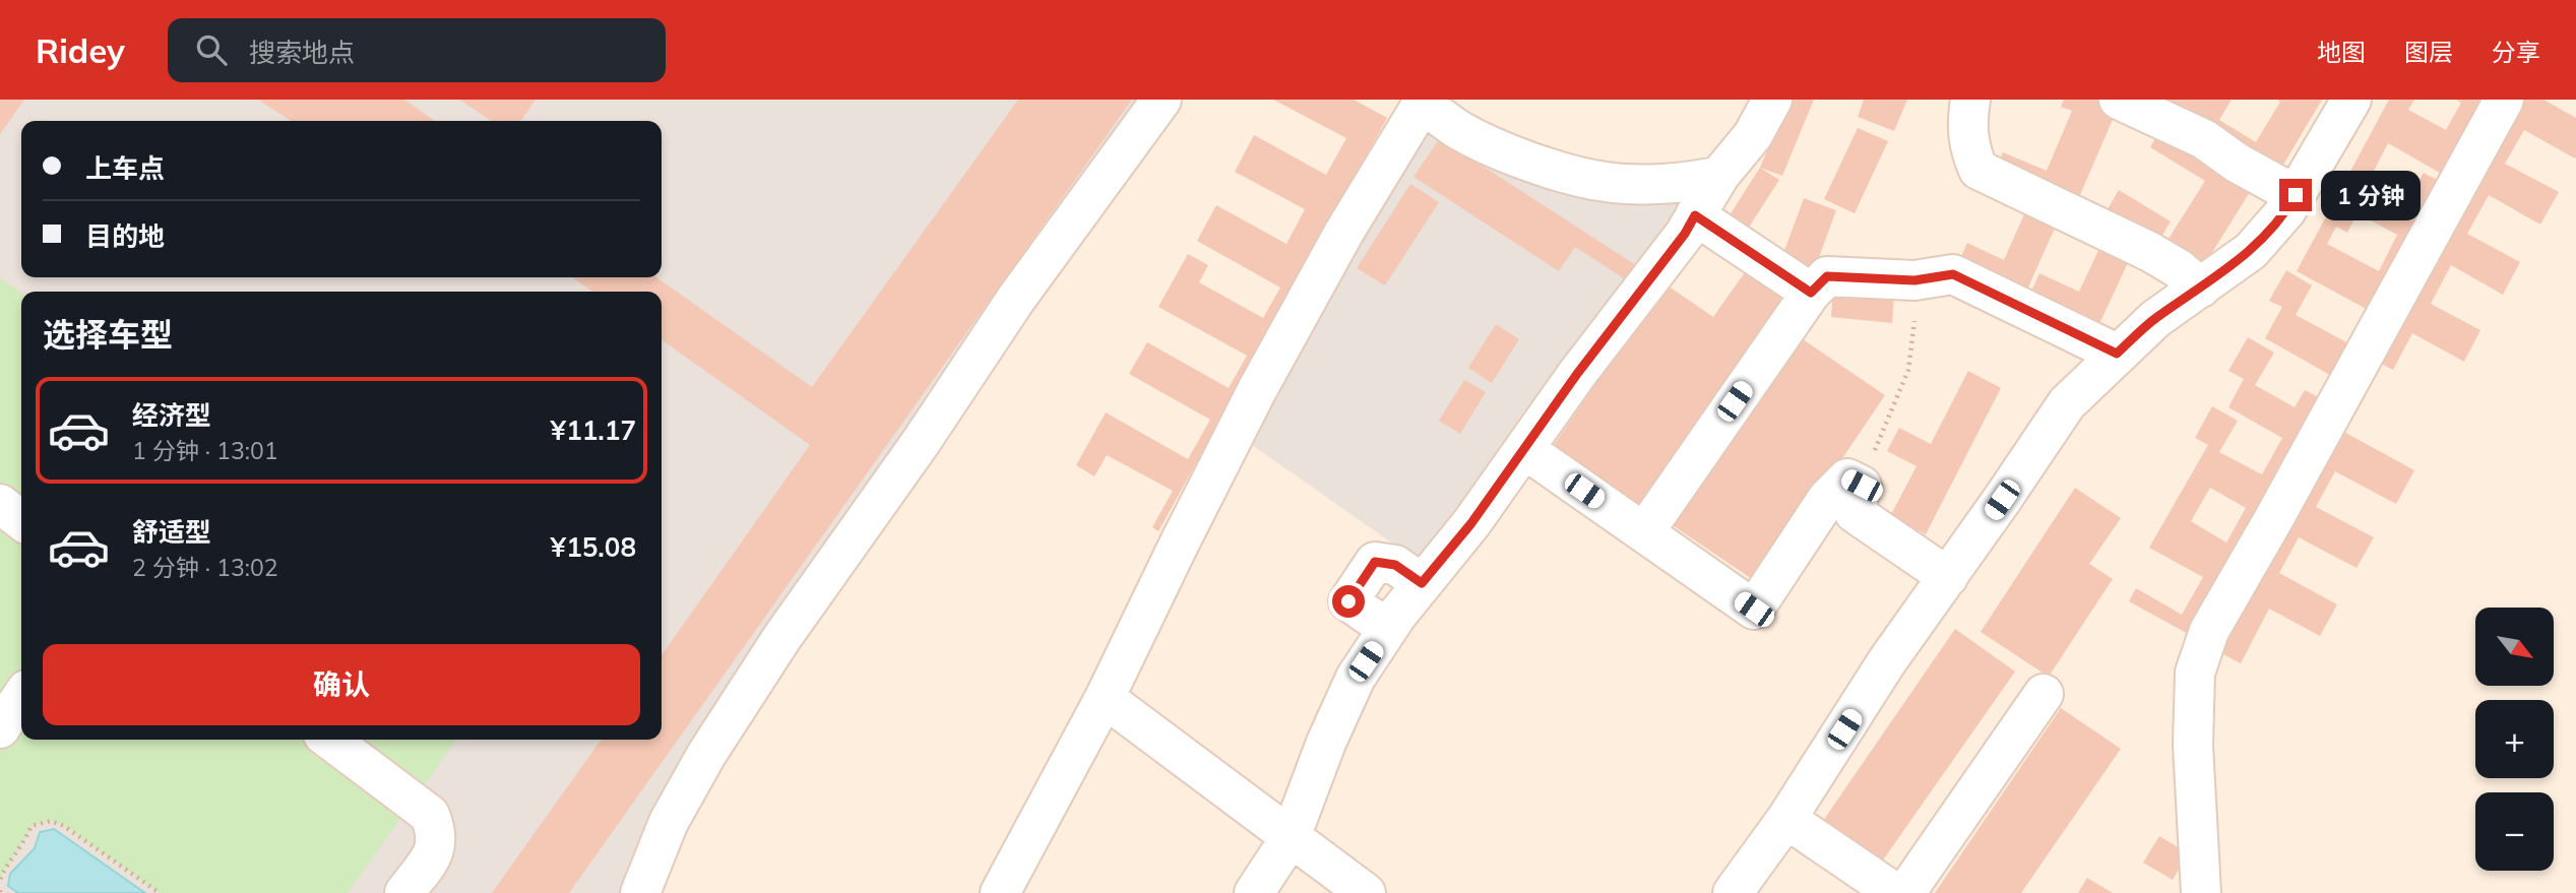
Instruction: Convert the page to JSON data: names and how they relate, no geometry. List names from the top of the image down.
{
  "north": "bottom right",
  "page": {
    "header": "Ridey",
    "search": "搜索地点",
    "nav": ["地图", "图层", "分享"],
    "banner": ["上车点", "目的地"],
    "bubble": "1 分钟",
    "heading": "选择车型",
    "list": [
      {
        "name": "经济型",
        "note": "1 分钟 · 13:01",
        "value": "¥11.17"
      },
      {
        "name": "舒适型",
        "note": "2 分钟 · 13:02",
        "value": "¥15.08"
      }
    ],
    "map_buttons": ["+", "−"],
    "buttons": "确认"
  }
}
